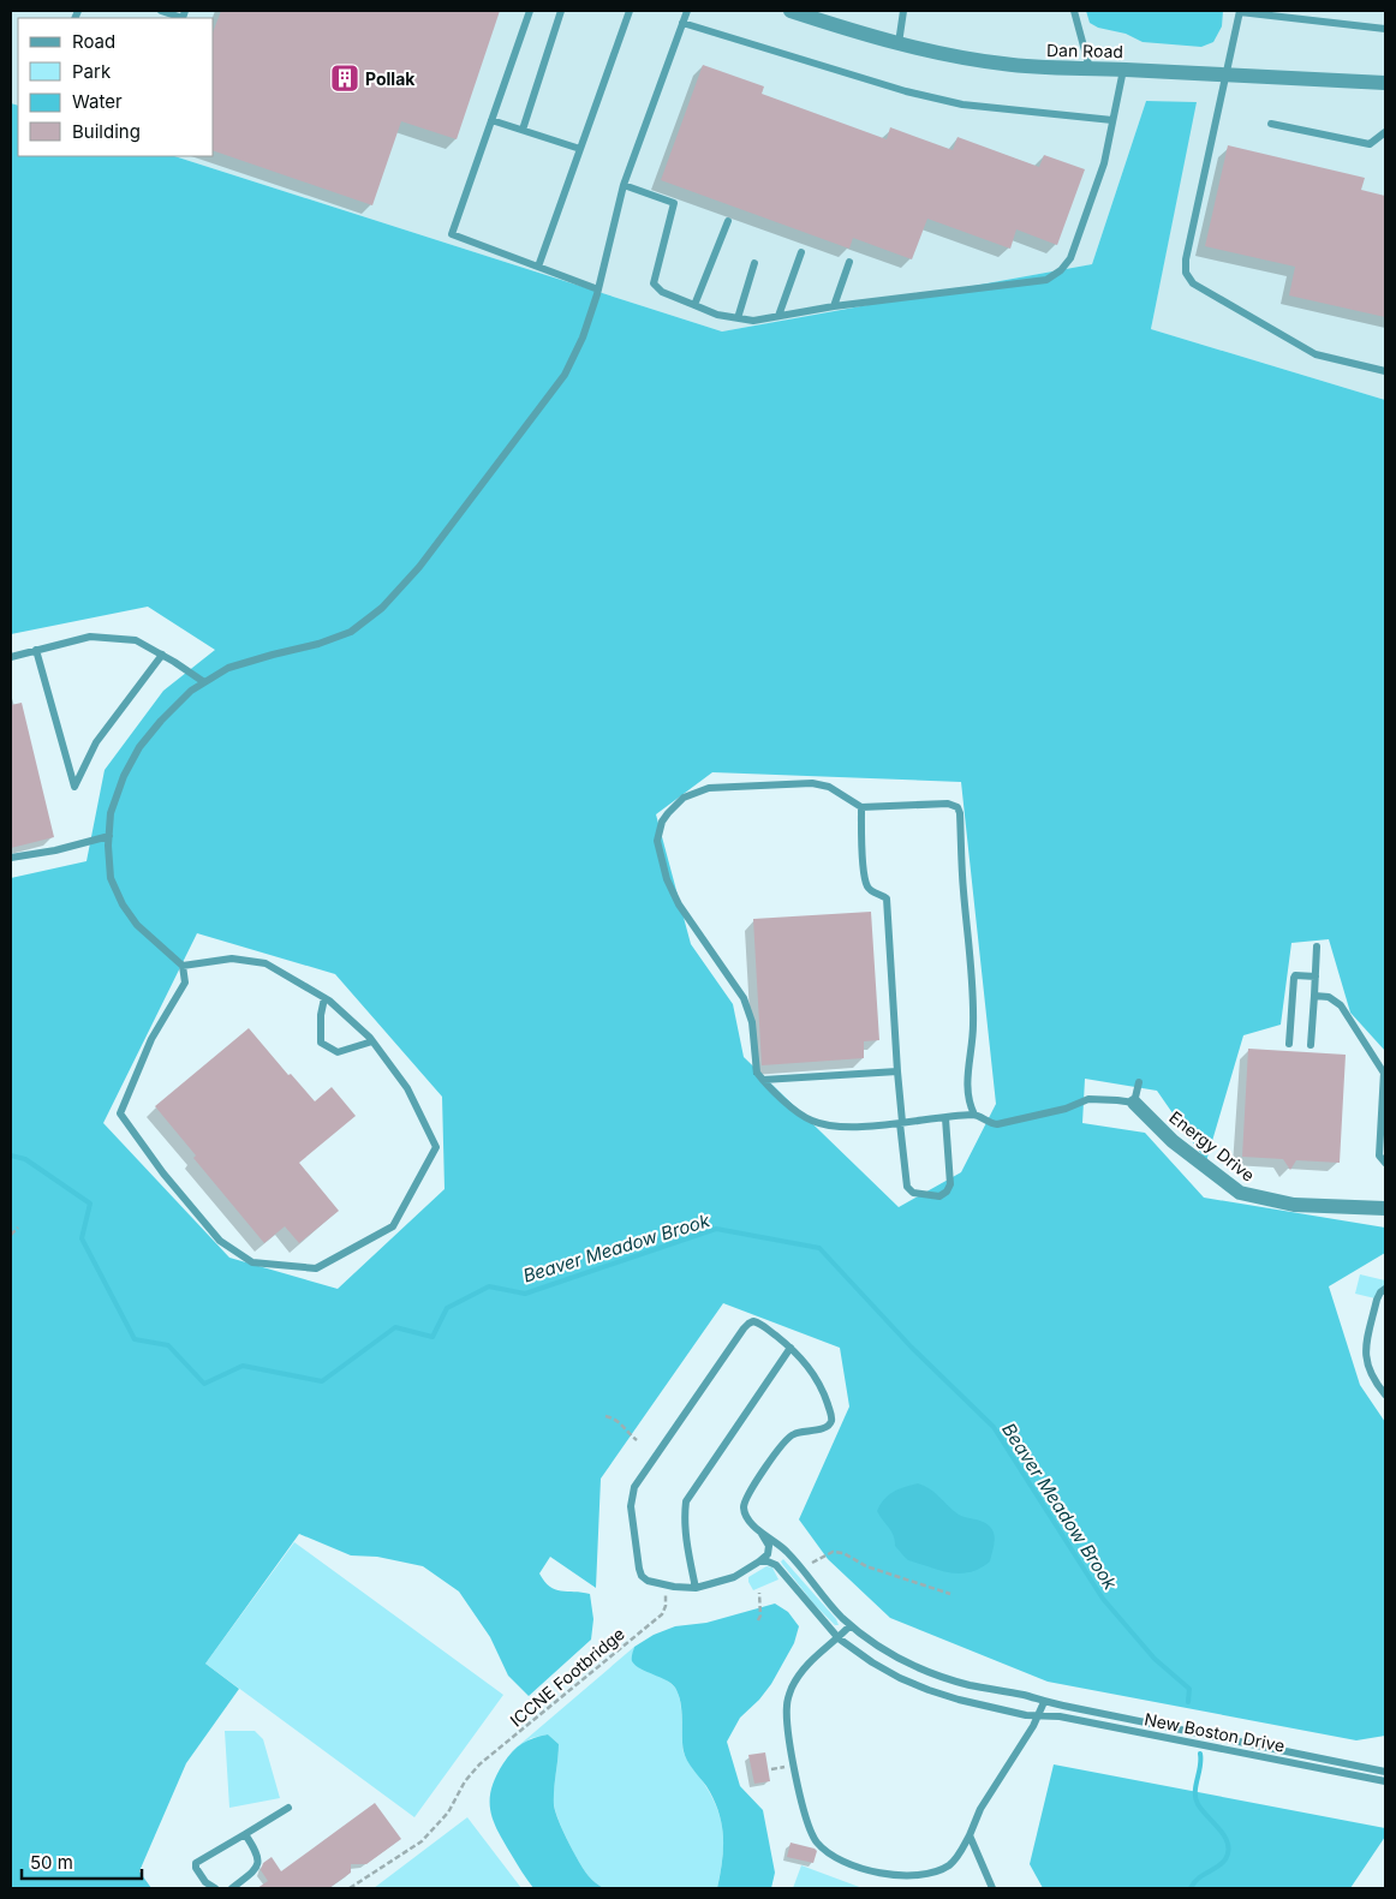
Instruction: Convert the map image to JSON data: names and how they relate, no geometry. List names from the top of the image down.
{
  "streets": {
    "street": ["Dan Road", "Energy Drive"],
    "lane": ["New Boston Drive"],
    "path": ["ICCNE Footbridge"]
  },
  "water": ["Beaver Meadow Brook"],
  "places": {
    "building": ["Pollak"]
  },
  "legend": [
    "Road",
    "Park",
    "Water",
    "Building"
  ],
  "scale_bar": "50 m"
}
